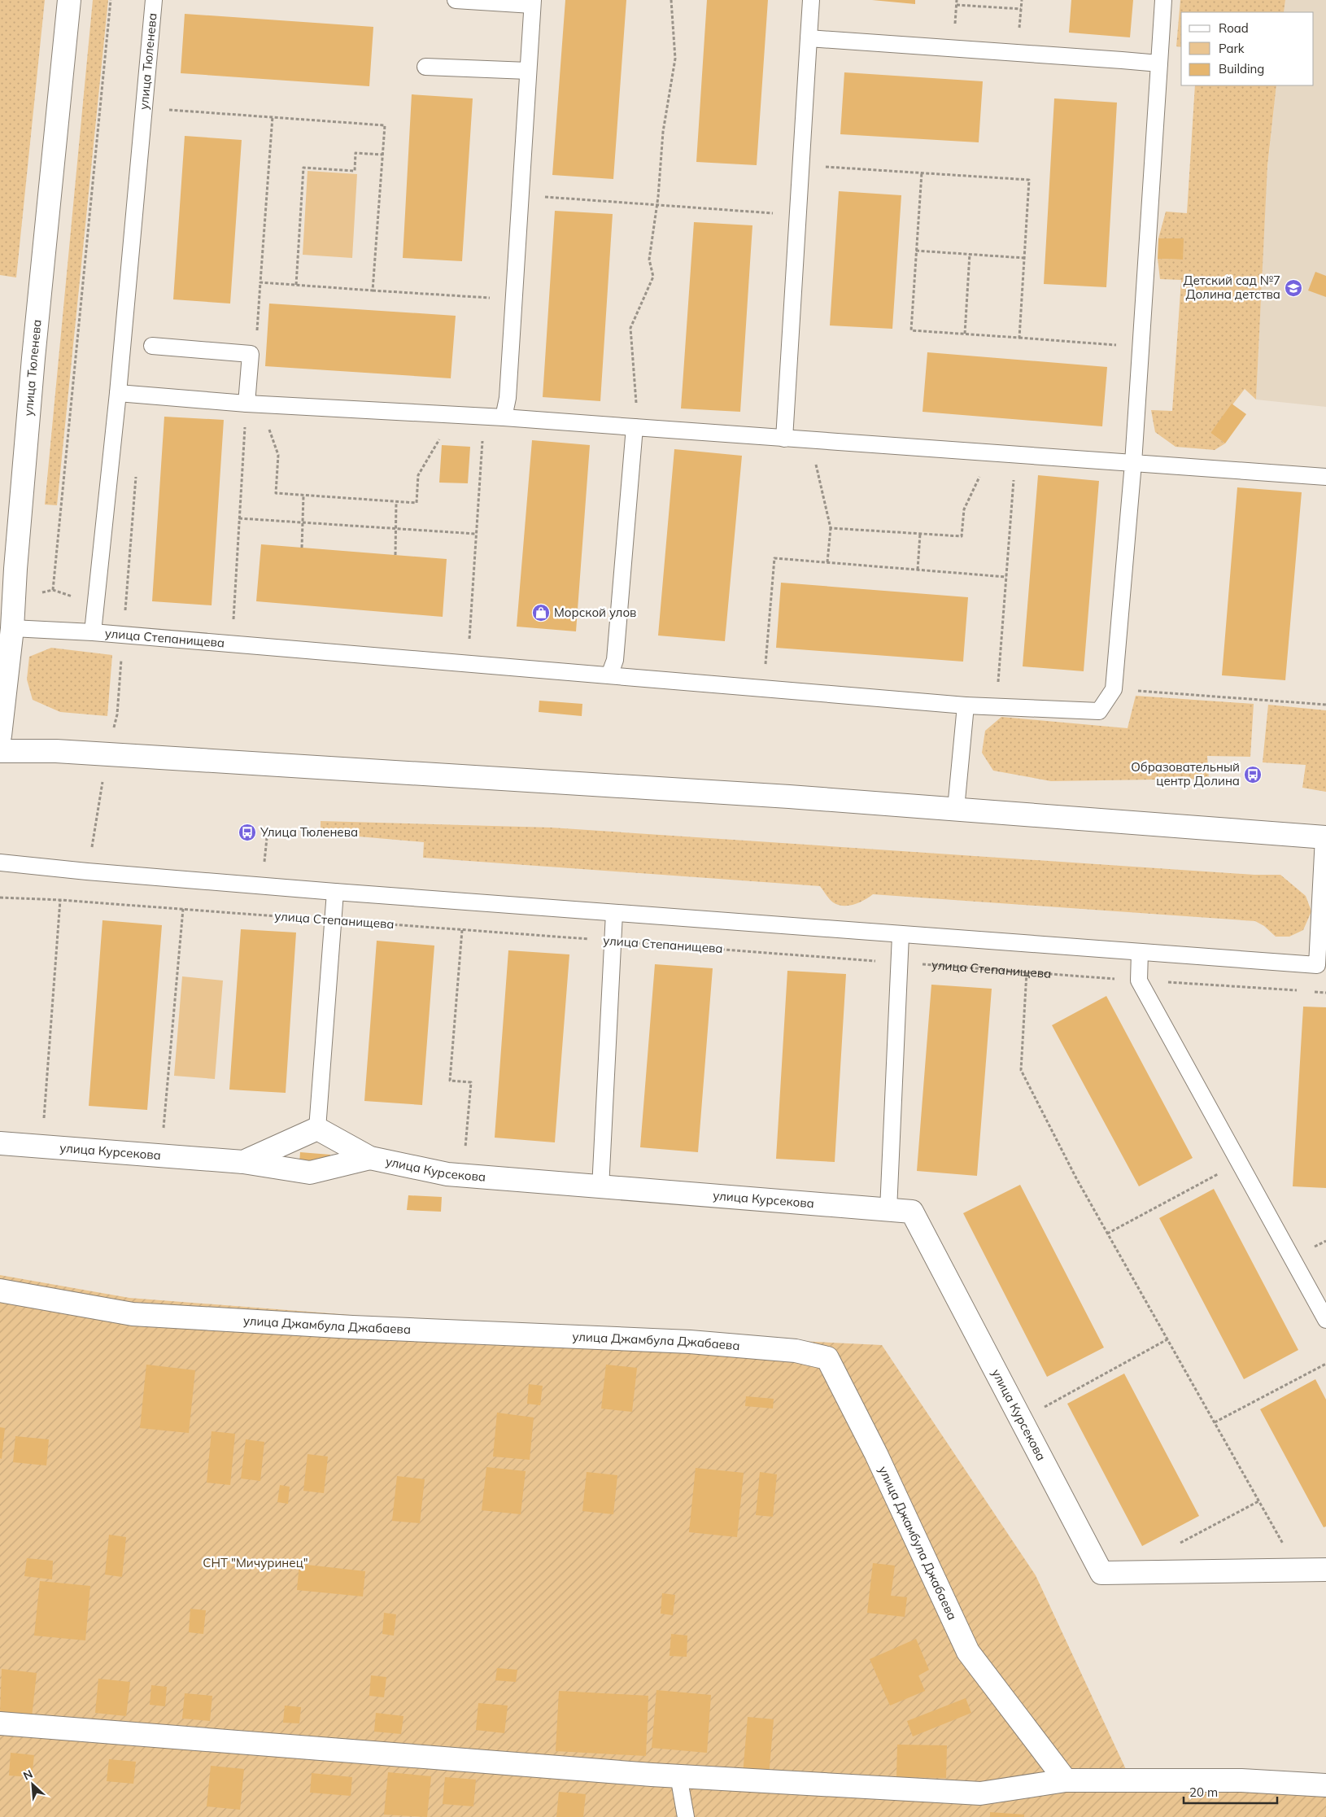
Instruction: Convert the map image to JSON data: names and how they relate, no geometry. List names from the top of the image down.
{
  "streets": {
    "street": ["улица Тюленева", "улица Курсекова", "улица Джамбула Джабаева"],
    "lane": ["улица Степанищева"]
  },
  "crossings": [
    ["улица Тюленева", "улица Степанищева"]
  ],
  "parks": ["СНТ \"Мичуринец\""],
  "places": {
    "school or university": ["Детский сад №7 Долина детства"],
    "shop": ["Морской улов"],
    "bus stop": ["Образовательный центр Долина", "Улица Тюленева"]
  },
  "legend": ["Road", "Park", "Building"],
  "scale_bar": "20 m",
  "north": "top left"
}
